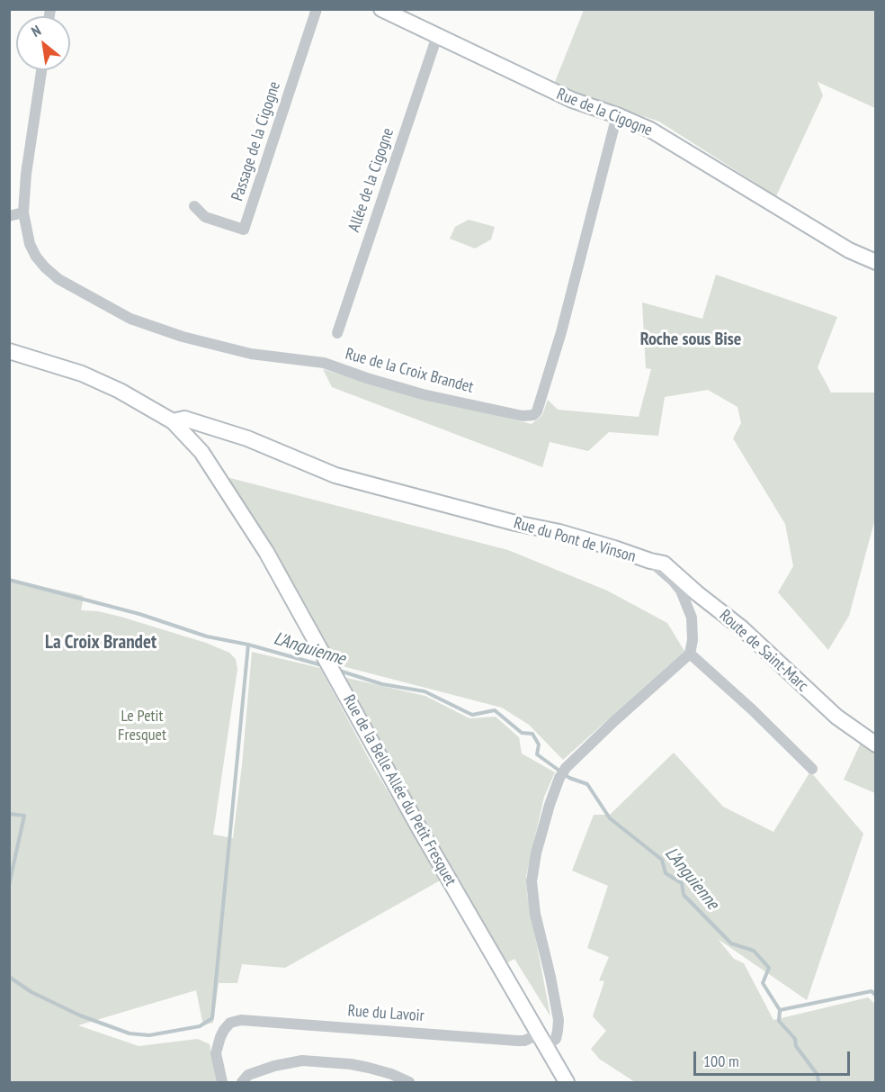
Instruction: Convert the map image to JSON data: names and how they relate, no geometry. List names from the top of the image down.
{
  "streets": {
    "street": [
      "Rue de la Cigogne",
      "Passage de la Cigogne",
      "Allée de la Cigogne",
      "Rue de la Croix Brandet",
      "Rue du Pont de Vinson",
      "Route de Saint-Marc",
      "Rue de la Belle Allée du Petit Fresquet",
      "Rue du Lavoir"
    ]
  },
  "crossings": [
    ["Rue de la Cigogne", "Allée de la Cigogne"],
    ["Rue de la Cigogne", "Rue de la Croix Brandet"],
    ["Rue du Pont de Vinson", "Route de Saint-Marc"],
    ["Rue du Pont de Vinson", "Rue de la Belle Allée du Petit Fresquet"],
    ["Rue de la Belle Allée du Petit Fresquet", "Rue du Lavoir"]
  ],
  "districts": ["Roche sous Bise", "La Croix Brandet"],
  "water": ["L'Anguienne"],
  "parks": ["Le Petit Fresquet"],
  "scale_bar": "100 m",
  "north": "top left"
}
